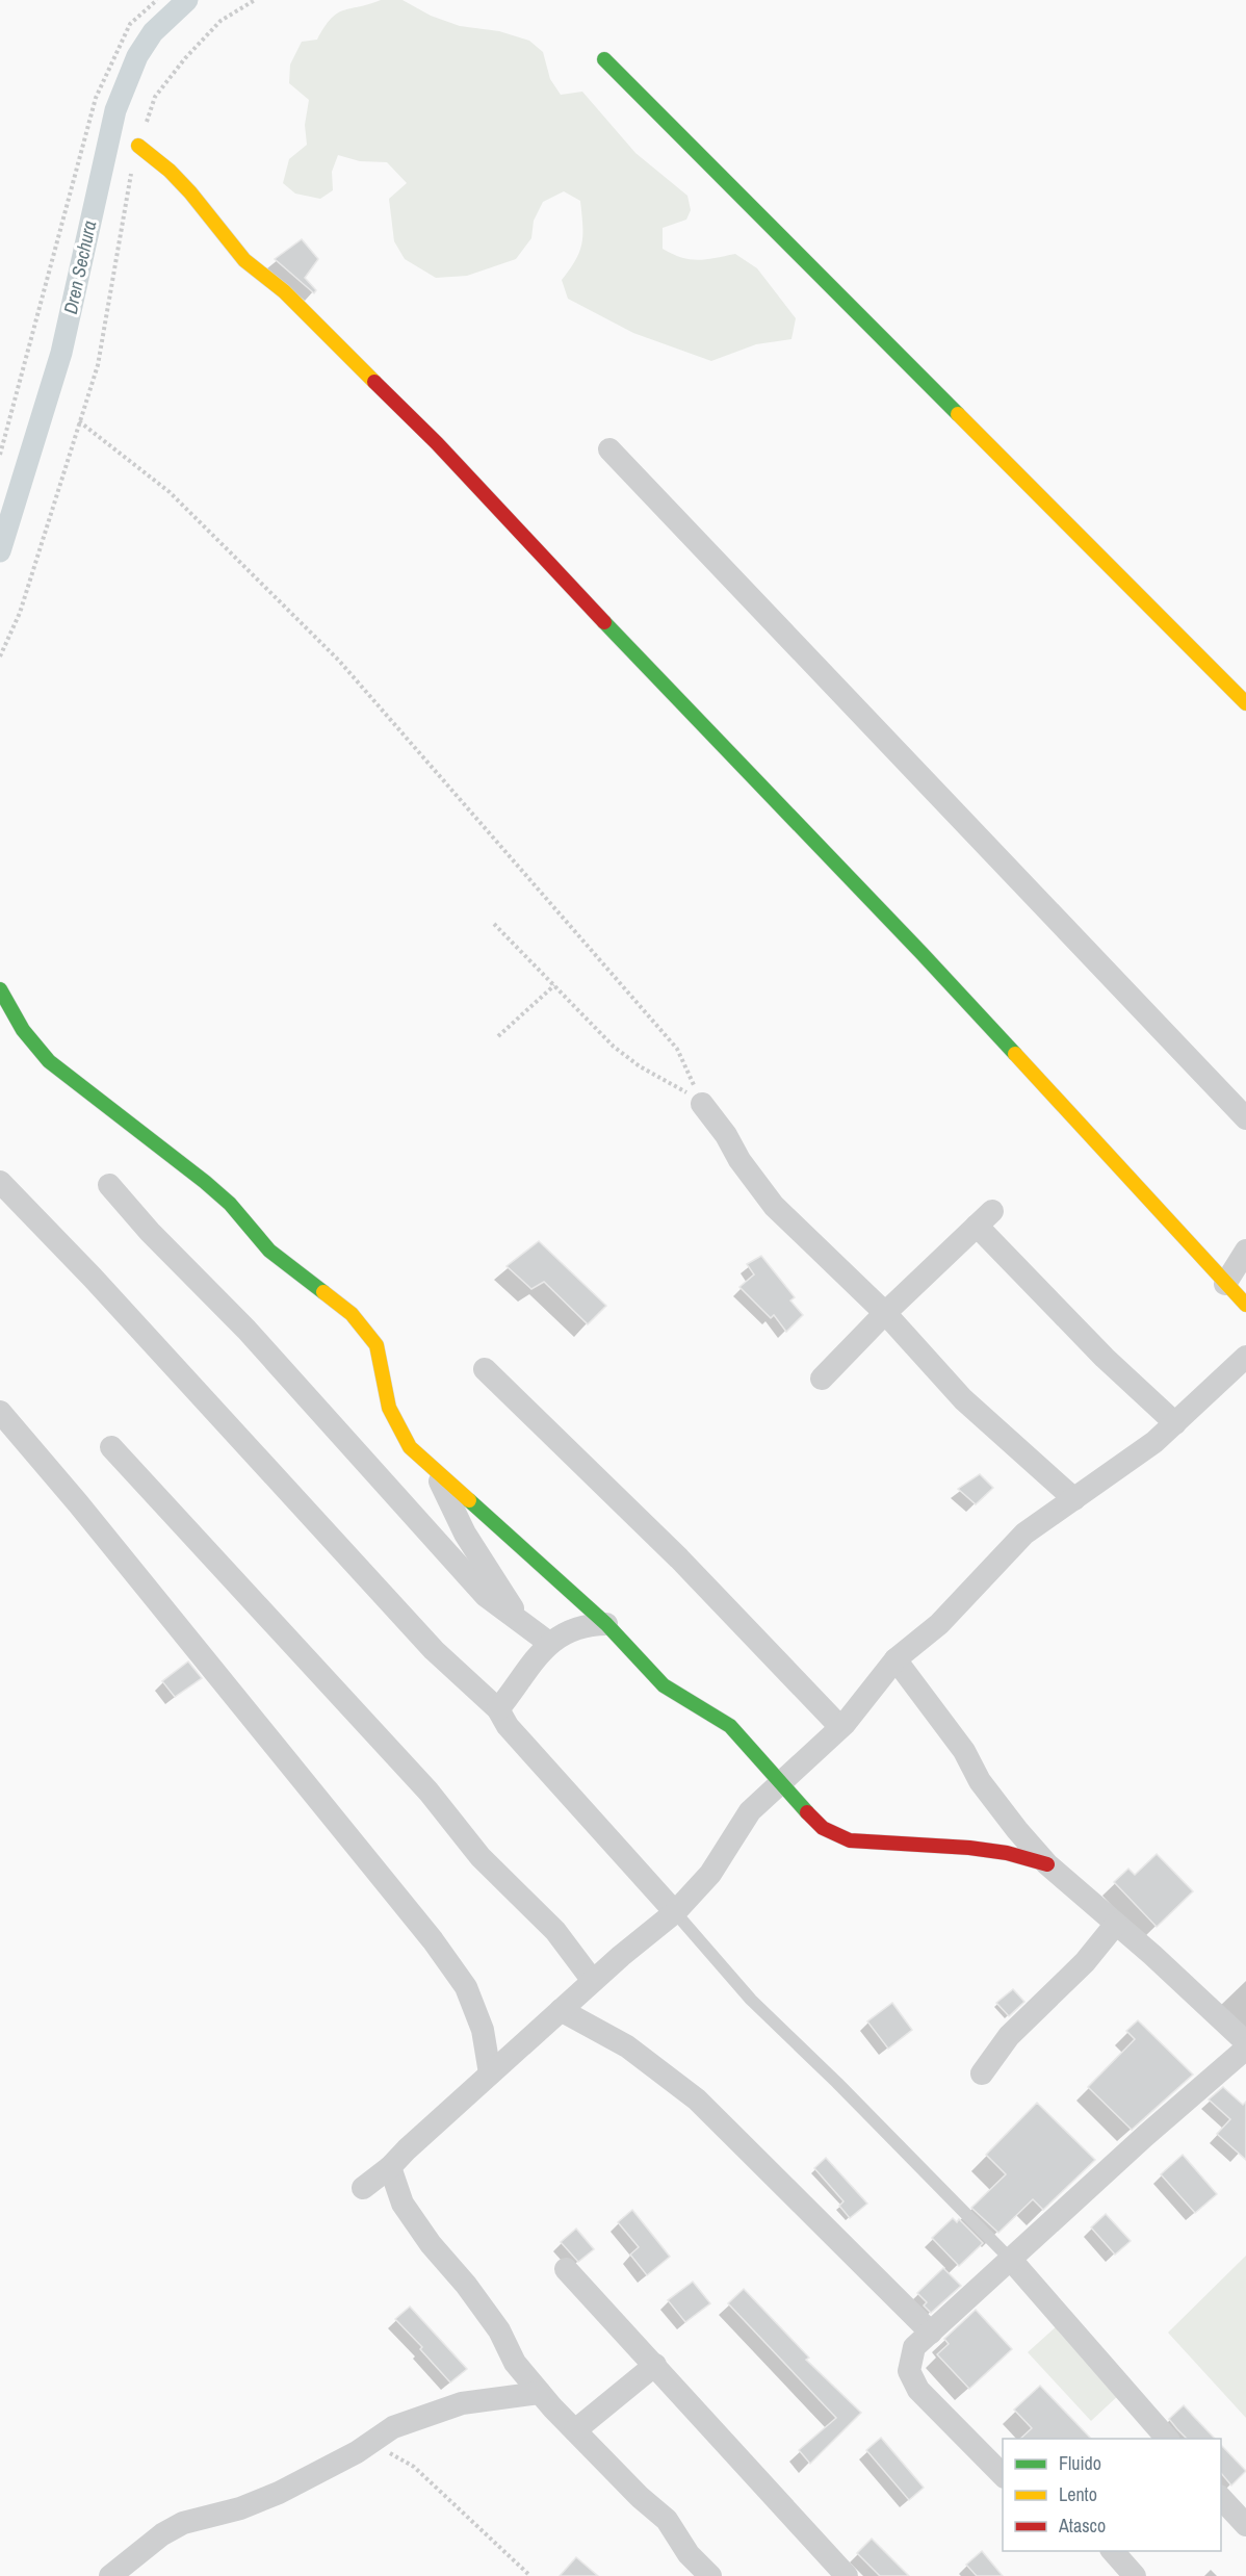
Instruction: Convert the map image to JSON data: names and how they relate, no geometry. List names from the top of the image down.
{
  "water": ["Dren Sechura"],
  "legend": ["Fluido", "Lento", "Atasco"]
}
